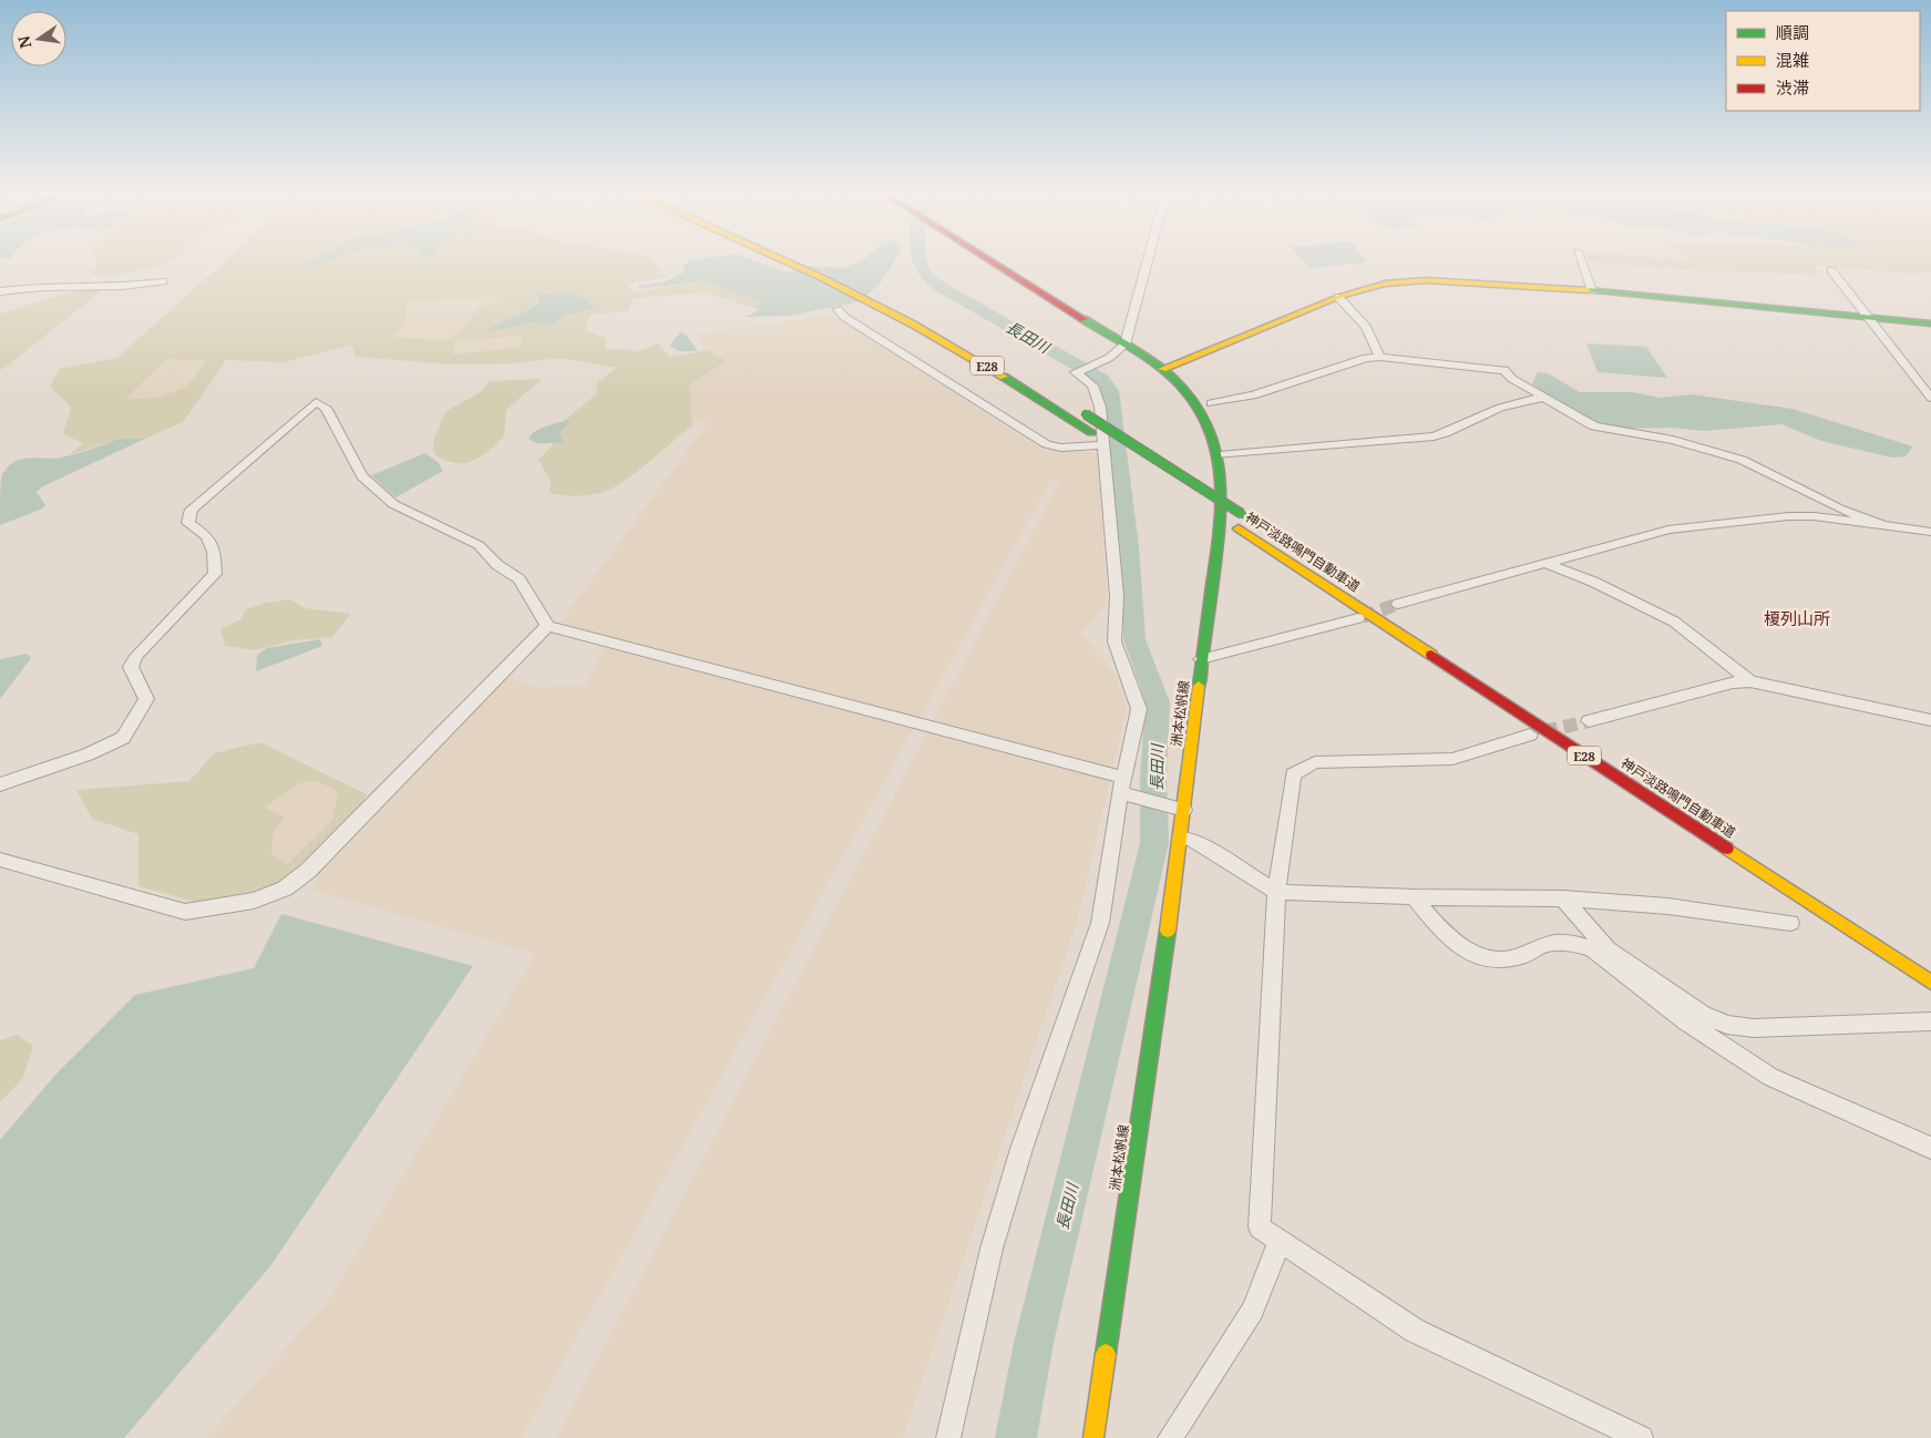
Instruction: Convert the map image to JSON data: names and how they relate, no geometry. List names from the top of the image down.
{
  "streets": {
    "main road": ["E28", "神戸淡路鳴門自動車道", "洲本松帆線"]
  },
  "districts": ["榎列山所"],
  "water": ["長田川"],
  "legend": ["順調", "混雑", "渋滞"],
  "north": "left"
}
